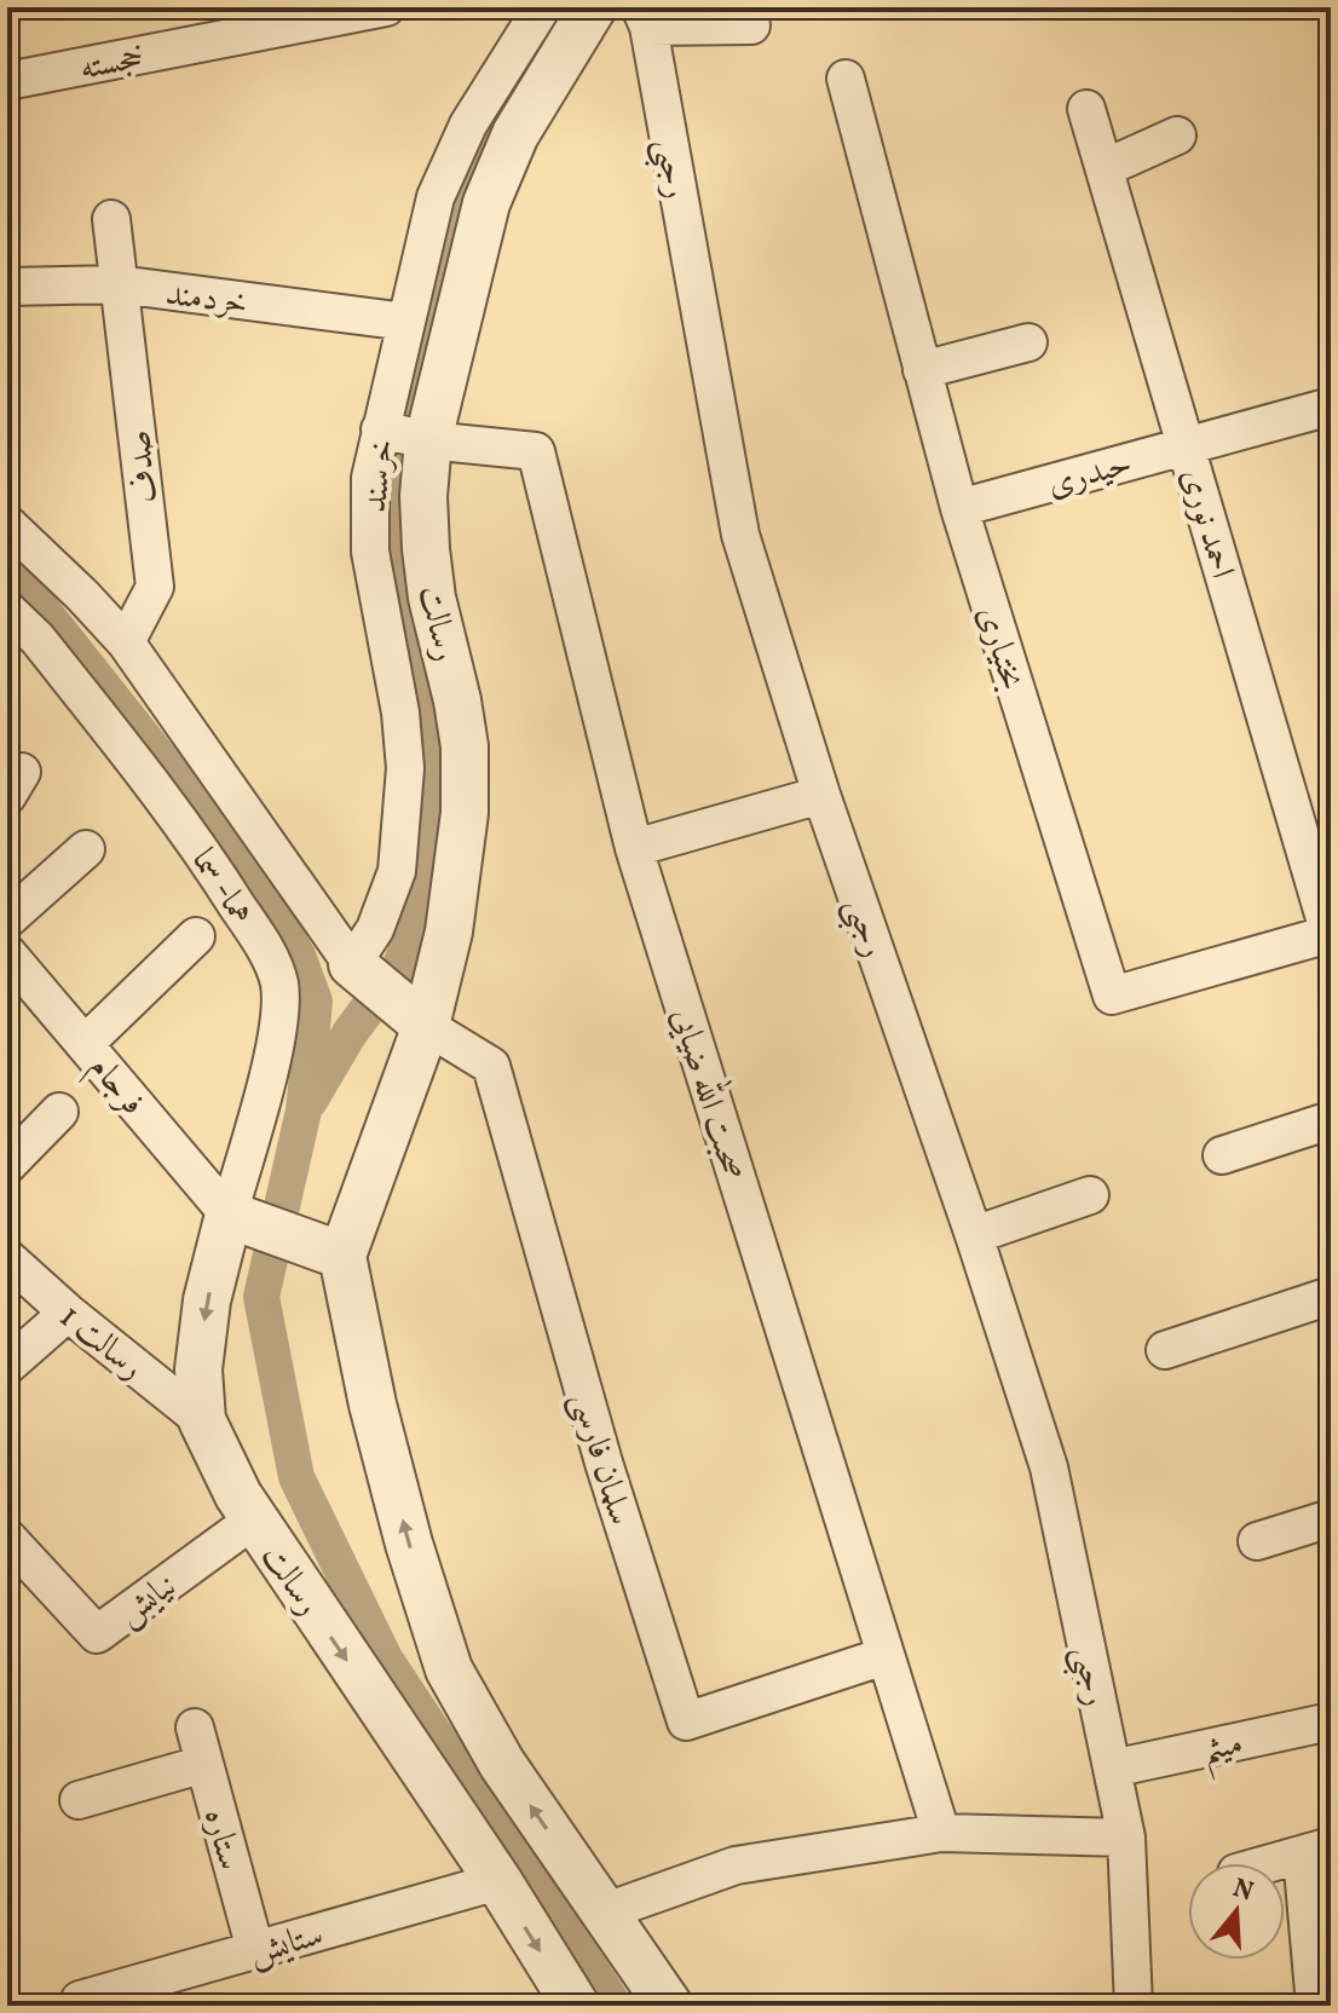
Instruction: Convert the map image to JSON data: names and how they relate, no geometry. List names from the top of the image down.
{
  "streets": {
    "street": [
      "خجسته",
      "رجبی",
      "خردمند",
      "صدف",
      "حیدری",
      "خرسند",
      "احمد نوری",
      "رسالت",
      "بختیاری",
      "هما- سما",
      "فرجام",
      "صحبت الله ضیایی",
      "رسالت 1",
      "سلمان فارسی",
      "نیایش",
      "میثم",
      "ستاره",
      "ستایش"
    ]
  },
  "crossings": [
    ["رجبی", "میثم"],
    ["خردمند", "صدف"],
    ["خردمند", "خرسند"],
    ["صدف", "هما- سما"],
    ["حیدری", "احمد نوری"],
    ["حیدری", "بختیاری"],
    ["خرسند", "هما- سما"],
    ["احمد نوری", "بختیاری"],
    ["رسالت", "هما- سما"],
    ["رسالت", "فرجام"],
    ["رسالت", "صحبت الله ضیایی"],
    ["رسالت", "رسالت 1"],
    ["رسالت", "سلمان فارسی"],
    ["رسالت", "نیایش"],
    ["رسالت", "ستایش"],
    ["هما- سما", "فرجام"],
    ["صحبت الله ضیایی", "سلمان فارسی"],
    ["ستاره", "ستایش"]
  ],
  "north": "top"
}
